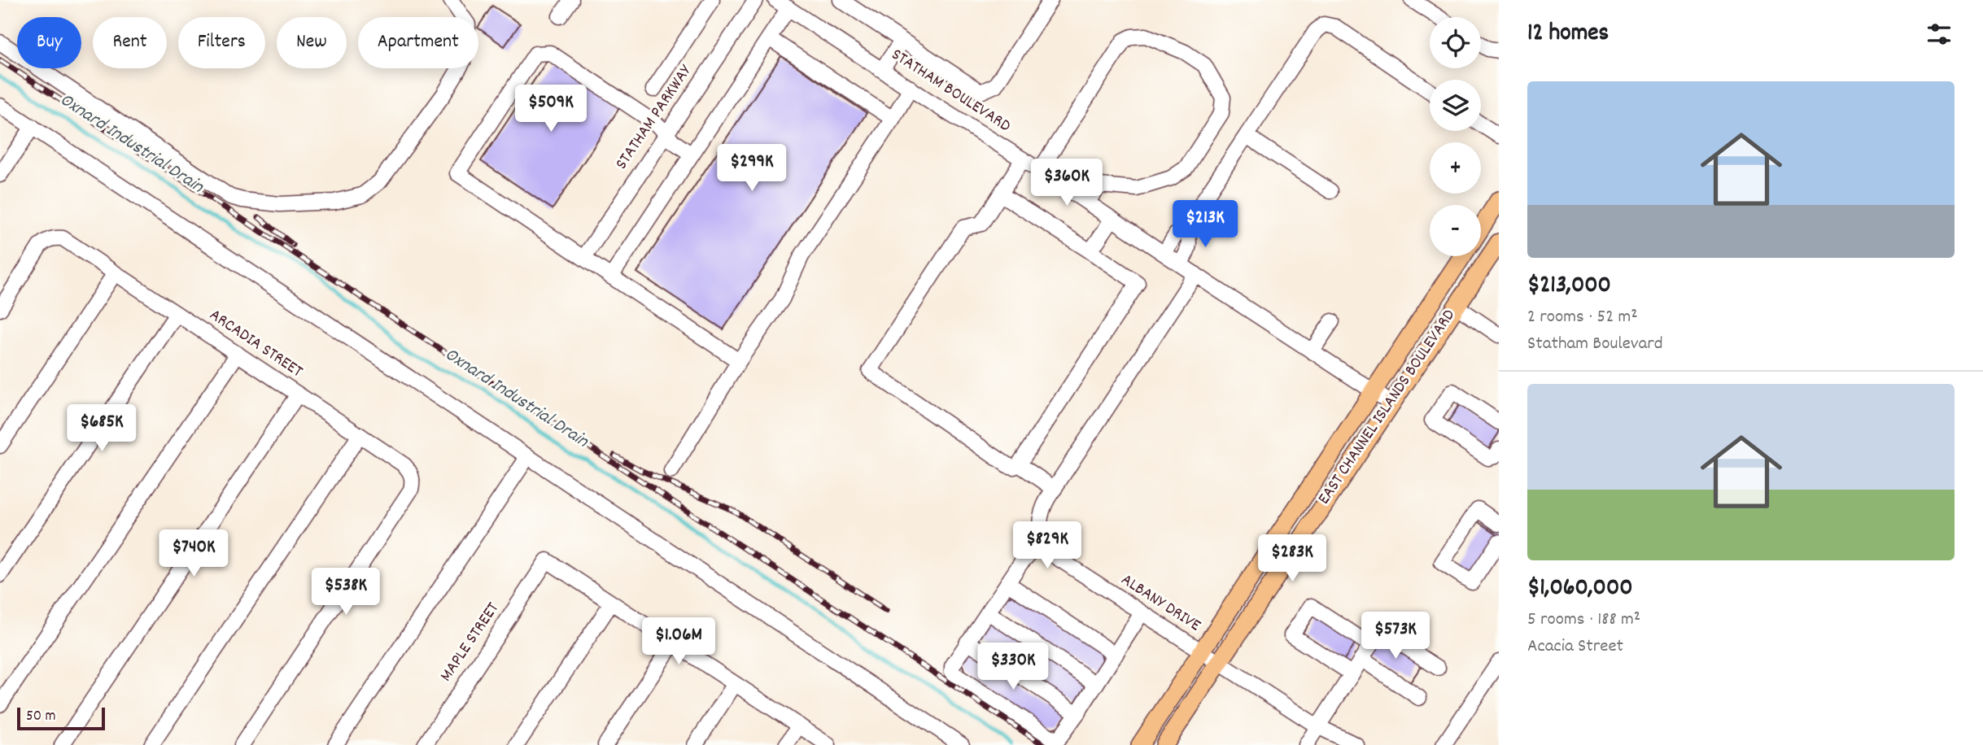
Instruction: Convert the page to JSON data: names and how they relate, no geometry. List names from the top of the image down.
{
  "streets": {
    "main road": ["EAST CHANNEL ISLANDS BOULEVARD"],
    "street": [
      "STATHAM BOULEVARD",
      "STATHAM PARKWAY",
      "ARCADIA STREET",
      "ALBANY DRIVE",
      "MAPLE STREET"
    ]
  },
  "crossings": [
    ["STATHAM BOULEVARD", "EAST CHANNEL ISLANDS BOULEVARD"],
    ["EAST CHANNEL ISLANDS BOULEVARD", "ALBANY DRIVE"]
  ],
  "water": ["Oxnard Industrial Drain"],
  "scale_bar": "50 m",
  "page": {
    "heading": "12 homes",
    "map_buttons": ["+", "−"],
    "chip": [
      "Buy",
      "Rent",
      "Filters",
      "New",
      "Apartment"
    ],
    "list": [
      {
        "name": "$213,000",
        "note": "2 rooms · 52 m² · Statham Boulevard"
      },
      {
        "name": "$1,060,000",
        "note": "5 rooms · 188 m² · Acacia Street"
      }
    ],
    "price": [
      "$509K",
      "$299K",
      "$360K",
      "$213K",
      "$685K",
      "$829K",
      "$740K",
      "$283K",
      "$538K",
      "$573K",
      "$1.06M",
      "$330K"
    ],
    "scale": "50 m"
  }
}
